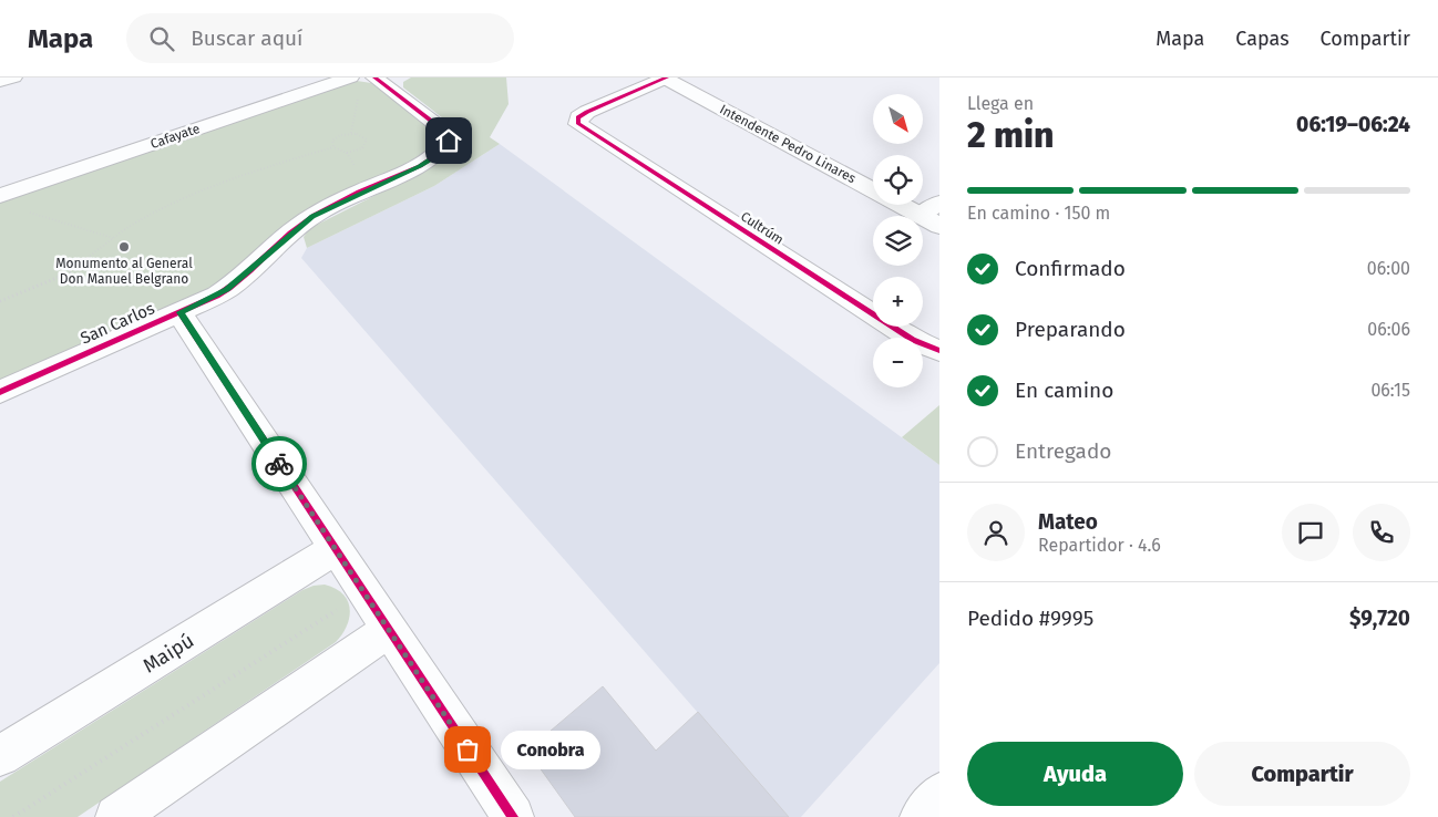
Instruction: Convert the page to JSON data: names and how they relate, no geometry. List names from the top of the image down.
{
  "streets": {
    "street": [
      "Cafayate",
      "Intendente Pedro Linares",
      "Cultrúm",
      "San Carlos",
      "Maipú"
    ]
  },
  "crossings": [
    ["Intendente Pedro Linares", "Cultrúm"]
  ],
  "places": ["Monumento al General Don Manuel Belgrano", "Conobra"],
  "north": "bottom right",
  "page": {
    "header": "Mapa",
    "search": "Buscar aquí",
    "nav": ["Mapa", "Capas", "Compartir"],
    "heading": ["2 min", "Llega en", "06:19–06:24"],
    "panel": [
      "Mateo",
      "Repartidor · 4.6",
      "Pedido #9995",
      "$9,720"
    ],
    "map_buttons": ["+", "−"],
    "bar": "En camino · 150 m",
    "list": [
      ["Confirmado", "06:00"],
      ["Preparando", "06:06"],
      ["En camino", "06:15"],
      "Entregado"
    ],
    "bubble": "Conobra",
    "buttons": ["Ayuda", "Compartir"]
  }
}
